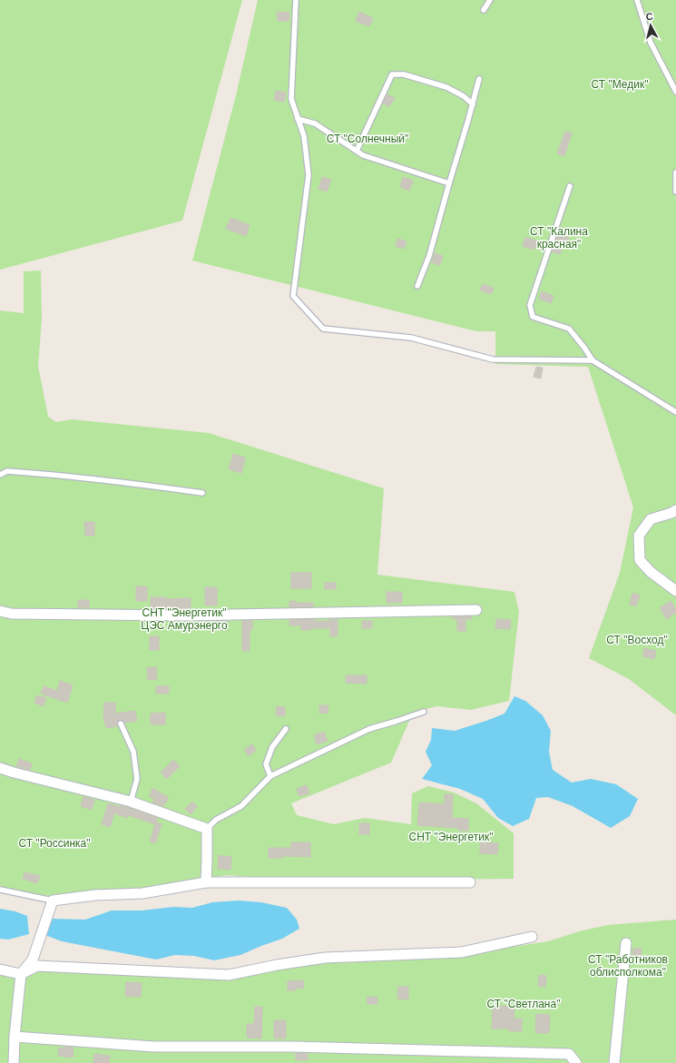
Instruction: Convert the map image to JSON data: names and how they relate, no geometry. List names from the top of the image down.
{
  "parks": [
    "СТ \"Медик\"",
    "СТ \"Солнечный\"",
    "СТ \"Калина красная\"",
    "СНТ \"Энергетик\" ЦЭС Амурэнерго",
    "СТ \"Восход\"",
    "СНТ \"Энергетик\"",
    "СТ \"Россинка\"",
    "СТ \"Работников облисполкома\"",
    "СТ \"Светлана\""
  ],
  "north": "top"
}
